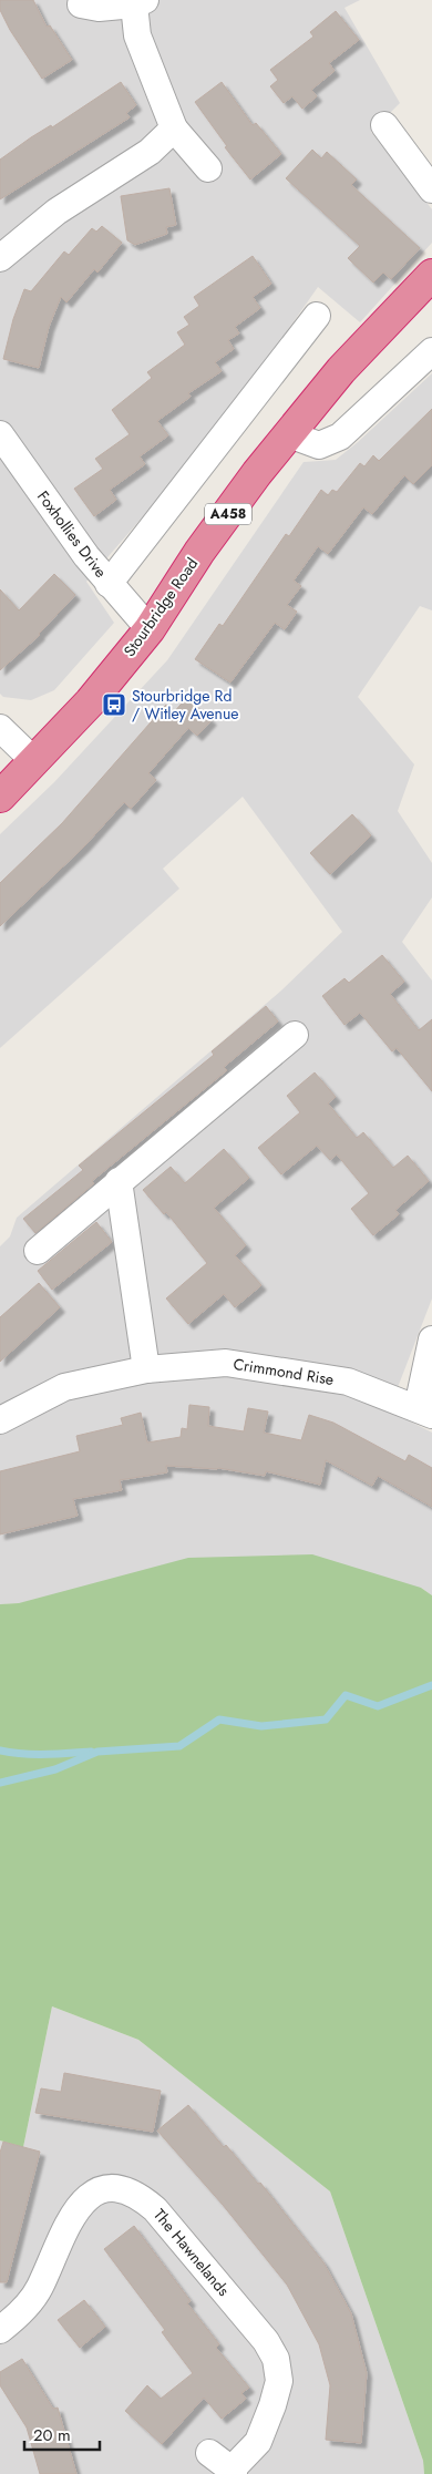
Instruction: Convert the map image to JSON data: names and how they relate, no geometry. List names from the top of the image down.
{
  "streets": {
    "highway": ["A458", "Stourbridge Road"],
    "street": ["Foxhollies Drive", "Crimmond Rise", "The Hawnelands"]
  },
  "crossings": [
    ["Foxhollies Drive", "Stourbridge Road"]
  ],
  "places": {
    "bus stop": ["Stourbridge Rd / Witley Avenue"]
  },
  "scale_bar": "20 m"
}
